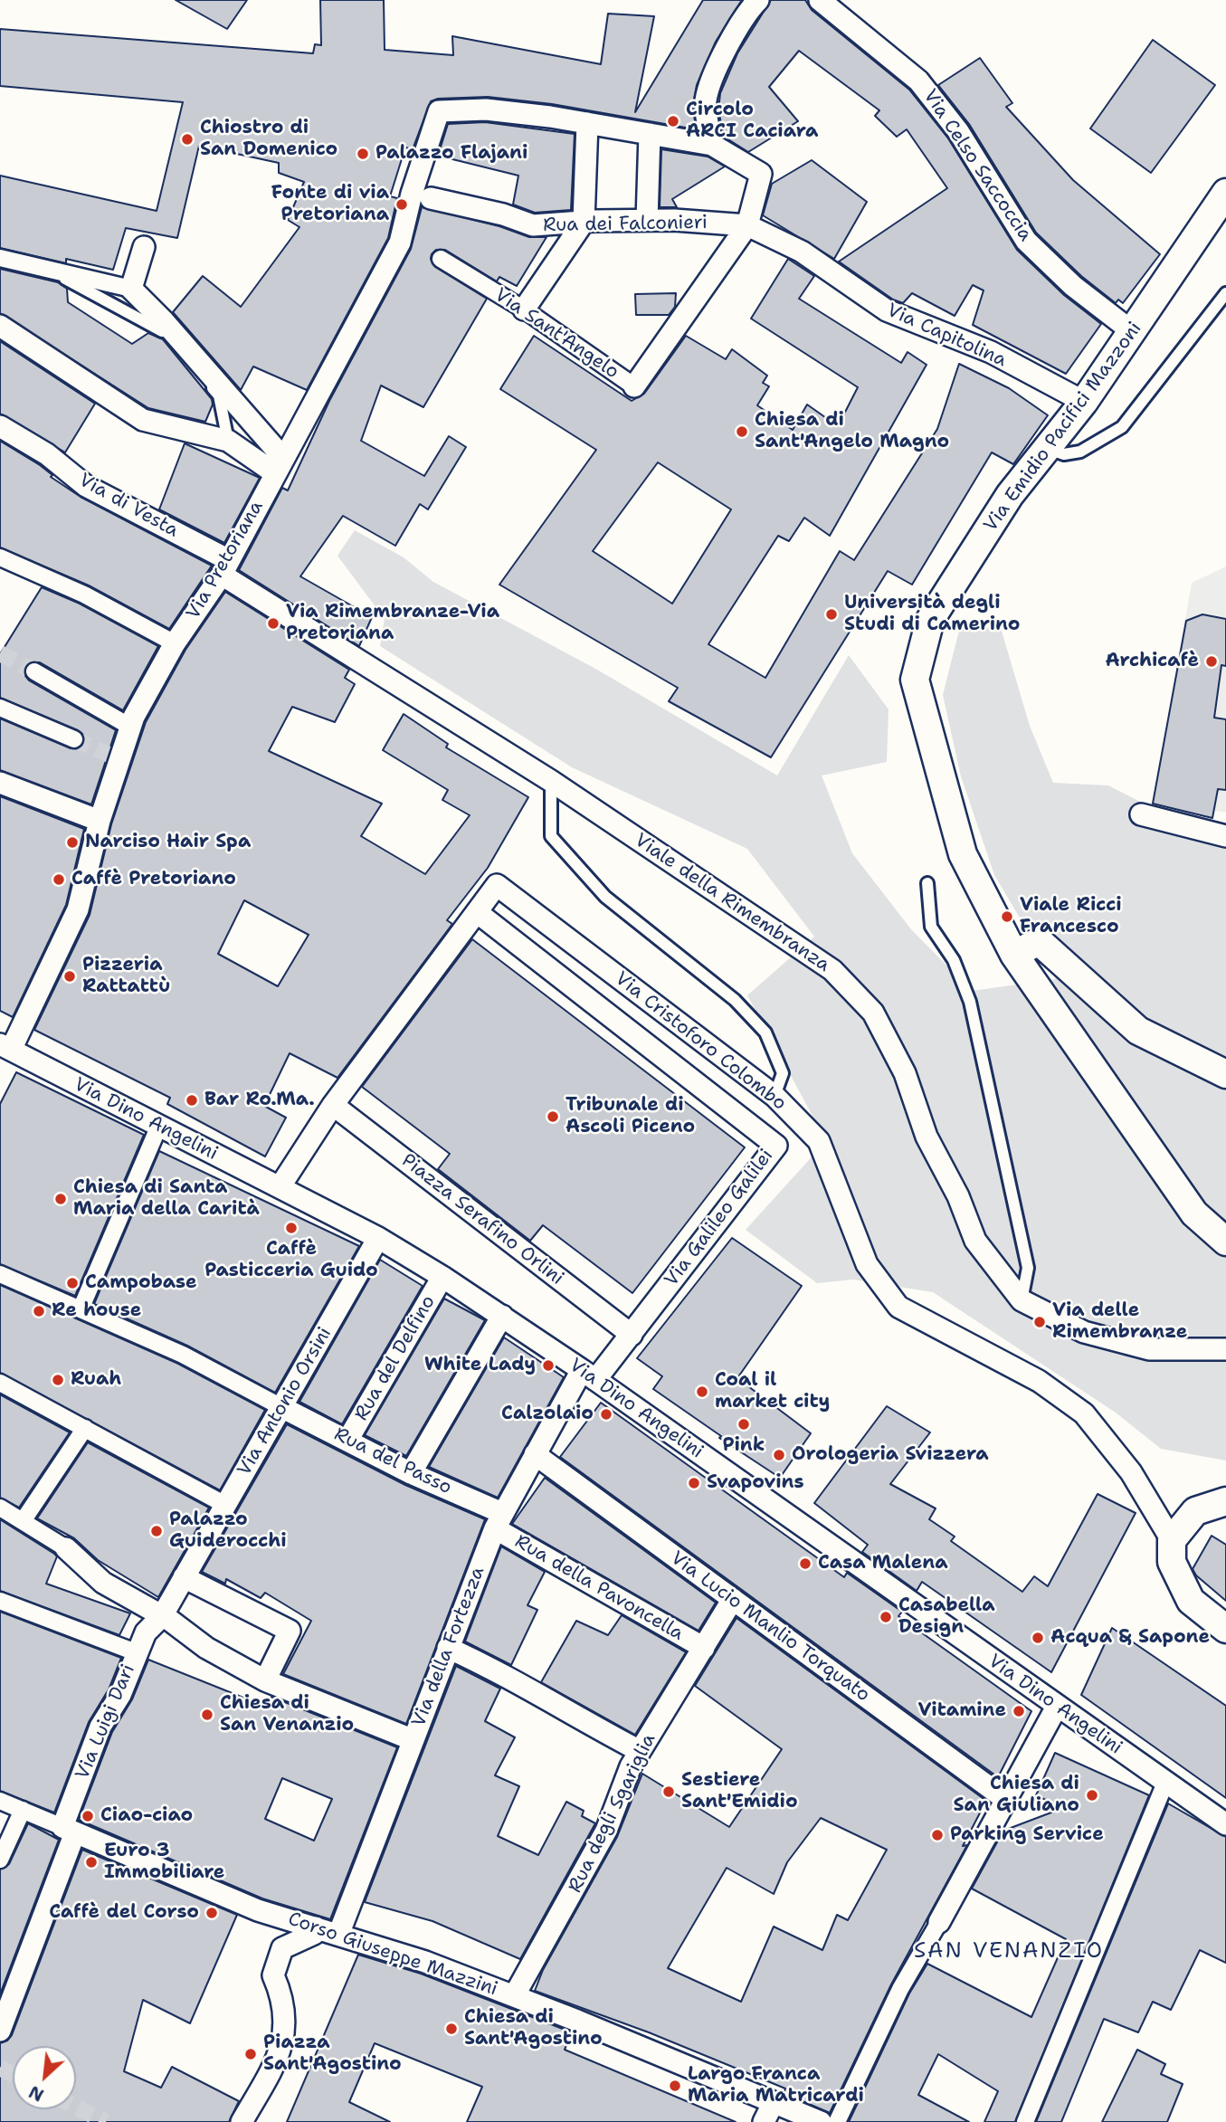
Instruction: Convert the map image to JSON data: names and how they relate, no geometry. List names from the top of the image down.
{
  "streets": {
    "street": [
      "Via Celso Saccoccia",
      "Rua dei Falconieri",
      "Via Sant'Angelo",
      "Via Capitolina",
      "Via Emidio Pacifici Mazzoni",
      "Via di Vesta",
      "Via Pretoriana",
      "Viale della Rimembranza",
      "Via Cristoforo Colombo",
      "Via Dino Angelini",
      "Via Galileo Galilei",
      "Piazza Serafino Orlini",
      "Rua del Delfino",
      "Via Antonio Orsini",
      "Rua del Passo",
      "Rua della Pavoncella",
      "Via Lucio Manlio Torquato",
      "Via della Fortezza",
      "Via Luigi Dari",
      "Rua degli Sgariglia",
      "Corso Giuseppe Mazzini"
    ]
  },
  "crossings": [
    ["Via Celso Saccoccia", "Via Emidio Pacifici Mazzoni"],
    ["Rua dei Falconieri", "Via Sant'Angelo"],
    ["Rua dei Falconieri", "Via Capitolina"],
    ["Via Sant'Angelo", "Via Capitolina"],
    ["Via Capitolina", "Via Emidio Pacifici Mazzoni"],
    ["Via di Vesta", "Via Pretoriana"],
    ["Via di Vesta", "Viale della Rimembranza"],
    ["Via Pretoriana", "Viale della Rimembranza"],
    ["Via Pretoriana", "Via Dino Angelini"],
    ["Via Cristoforo Colombo", "Via Galileo Galilei"],
    ["Via Dino Angelini", "Via Galileo Galilei"],
    ["Via Dino Angelini", "Rua del Delfino"],
    ["Via Dino Angelini", "Via Antonio Orsini"],
    ["Via Dino Angelini", "Via della Fortezza"],
    ["Via Galileo Galilei", "Piazza Serafino Orlini"],
    ["Via Galileo Galilei", "Via della Fortezza"],
    ["Rua del Delfino", "Rua del Passo"],
    ["Via Antonio Orsini", "Rua del Passo"],
    ["Via Antonio Orsini", "Via Luigi Dari"],
    ["Rua del Passo", "Rua della Pavoncella"],
    ["Rua del Passo", "Via della Fortezza"],
    ["Rua della Pavoncella", "Via della Fortezza"],
    ["Rua della Pavoncella", "Rua degli Sgariglia"],
    ["Via Lucio Manlio Torquato", "Via della Fortezza"],
    ["Via Lucio Manlio Torquato", "Rua degli Sgariglia"],
    ["Via della Fortezza", "Corso Giuseppe Mazzini"],
    ["Via Luigi Dari", "Corso Giuseppe Mazzini"],
    ["Rua degli Sgariglia", "Corso Giuseppe Mazzini"]
  ],
  "districts": ["SAN VENANZIO"],
  "places": [
    "Circolo ARCI Caciara",
    "Chiostro di San Domenico",
    "Palazzo Flajani",
    "Fonte di via Pretoriana",
    "Chiesa di Sant'Angelo Magno",
    "Università degli Studi di Camerino",
    "Via Rimembranze-Via Pretoriana",
    "Archicafè",
    "Narciso Hair Spa",
    "Caffè Pretoriano",
    "Viale Ricci Francesco",
    "Pizzeria Rattattù",
    "Bar Ro.Ma.",
    "Tribunale di Ascoli Piceno",
    "Chiesa di Santa Maria della Carità",
    "Caffè Pasticceria Guido",
    "Campobase",
    "Re house",
    "Via delle Rimembranze",
    "White Lady",
    "Ruah",
    "Coal il market city",
    "Calzolaio",
    "Pink",
    "Orologeria Svizzera",
    "Svapovins",
    "Palazzo Guiderocchi",
    "Casa Malena",
    "Casabella Design",
    "Acqua & Sapone",
    "Vitamine",
    "Chiesa di San Venanzio",
    "Sestiere Sant'Emidio",
    "Chiesa di San Giuliano",
    "Ciao-ciao",
    "Parking Service",
    "Euro 3 Immobiliare",
    "Caffè del Corso",
    "Chiesa di Sant'Agostino",
    "Piazza Sant'Agostino",
    "Largo Franca Maria Matricardi"
  ],
  "north": "bottom left"
}
